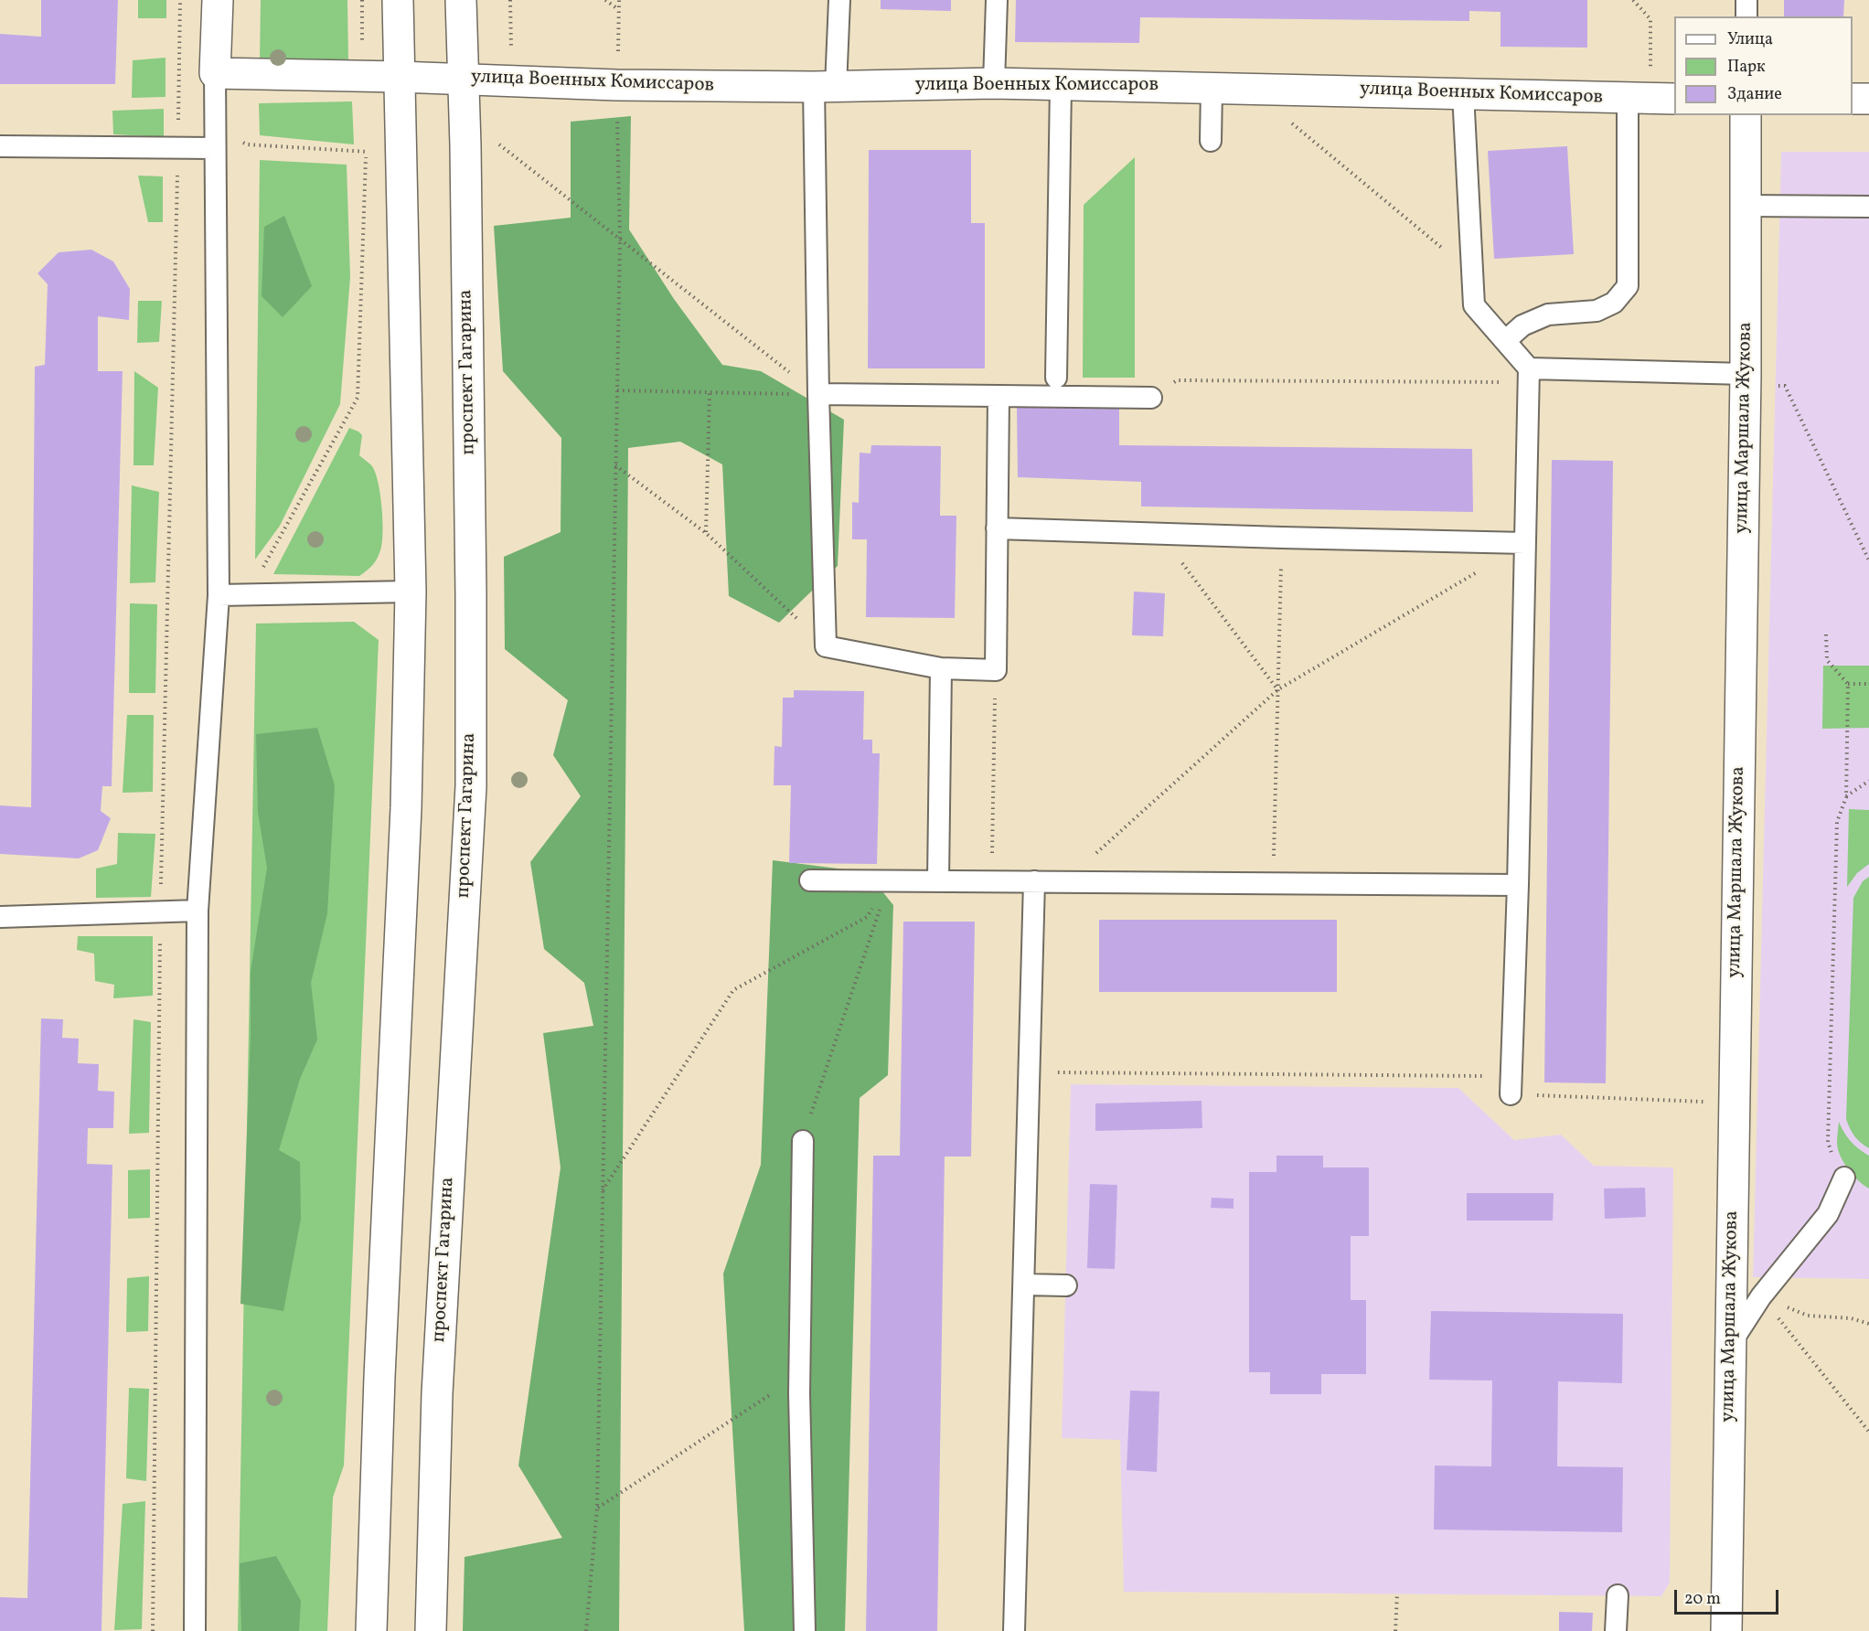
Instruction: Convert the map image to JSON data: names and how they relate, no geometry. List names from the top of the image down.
{
  "streets": {
    "main road": ["улица Военных Комиссаров", "проспект Гагарина", "улица Маршала Жукова"]
  },
  "crossings": [
    ["улица Военных Комиссаров", "проспект Гагарина"]
  ],
  "legend": ["Улица", "Парк", "Здание"],
  "scale_bar": "20 m"
}
